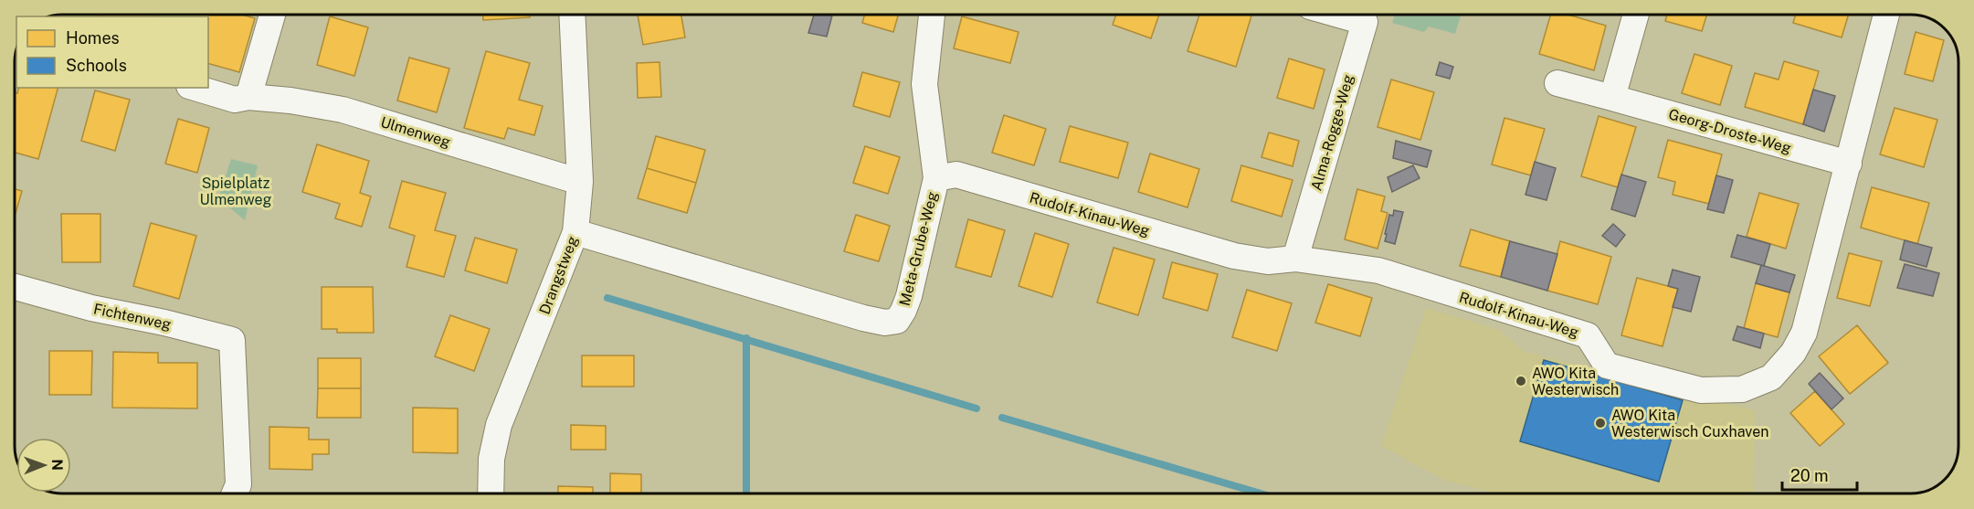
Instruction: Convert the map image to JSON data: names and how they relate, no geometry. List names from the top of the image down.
{
  "streets": {
    "street": [
      "Georg-Droste-Weg",
      "Ulmenweg",
      "Alma-Rogge-Weg",
      "Rudolf-Kinau-Weg",
      "Meta-Grube-Weg",
      "Drangstweg",
      "Fichtenweg"
    ]
  },
  "crossings": [
    ["Georg-Droste-Weg", "Rudolf-Kinau-Weg"],
    ["Ulmenweg", "Drangstweg"],
    ["Alma-Rogge-Weg", "Rudolf-Kinau-Weg"],
    ["Rudolf-Kinau-Weg", "Meta-Grube-Weg"],
    ["Meta-Grube-Weg", "Drangstweg"]
  ],
  "parks": ["Spielplatz Ulmenweg"],
  "places": ["AWO Kita Westerwisch", "AWO Kita Westerwisch Cuxhaven"],
  "legend": ["Homes", "Schools"],
  "scale_bar": "20 m",
  "north": "right"
}
